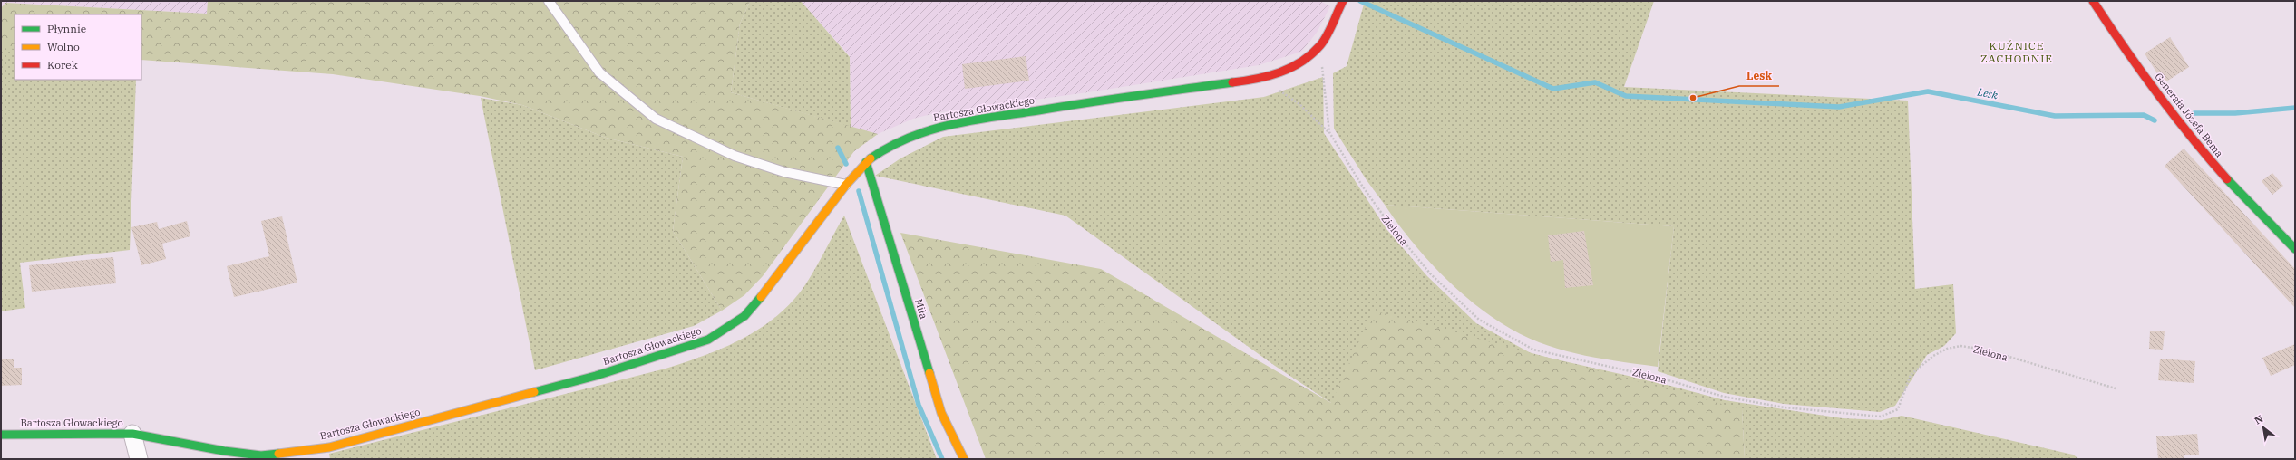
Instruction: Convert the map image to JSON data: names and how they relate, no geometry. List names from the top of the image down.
{
  "streets": {
    "street": ["Bartosza Głowackiego", "Generała Józefa Bema", "Miła"],
    "path": ["Zielona"]
  },
  "crossings": [
    ["Bartosza Głowackiego", "Zielona"],
    ["Bartosza Głowackiego", "Miła"]
  ],
  "districts": ["KUŹNICE ZACHODNIE"],
  "water": ["Lesk"],
  "places": ["Lesk"],
  "legend": ["Płynnie", "Wolno", "Korek"],
  "north": "top left"
}
